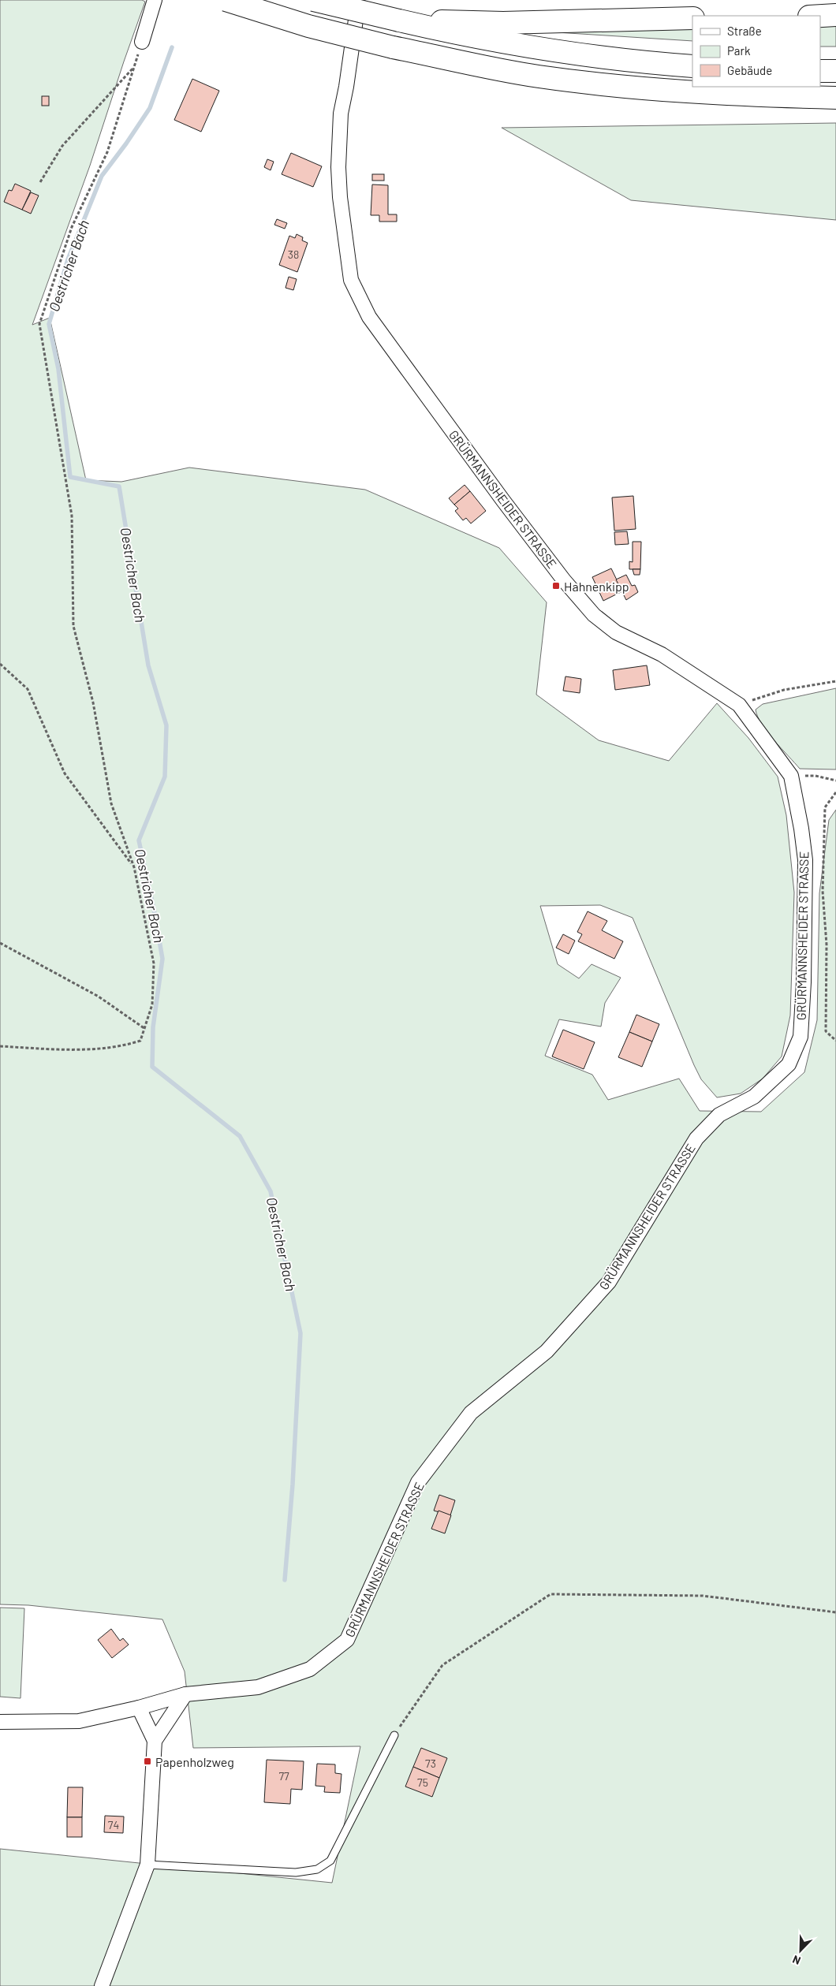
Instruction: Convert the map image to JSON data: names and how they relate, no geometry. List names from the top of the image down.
{
  "streets": {
    "street": ["GRÜRMANNSHEIDER STRASSE"]
  },
  "water": ["Oestricher Bach"],
  "places": {
    "transit": ["Hahnenkipp", "Papenholzweg"]
  },
  "house_numbers": [
    "38",
    "73",
    "77",
    "75",
    "74"
  ],
  "legend": ["Straße", "Park", "Gebäude"],
  "north": "bottom left"
}
